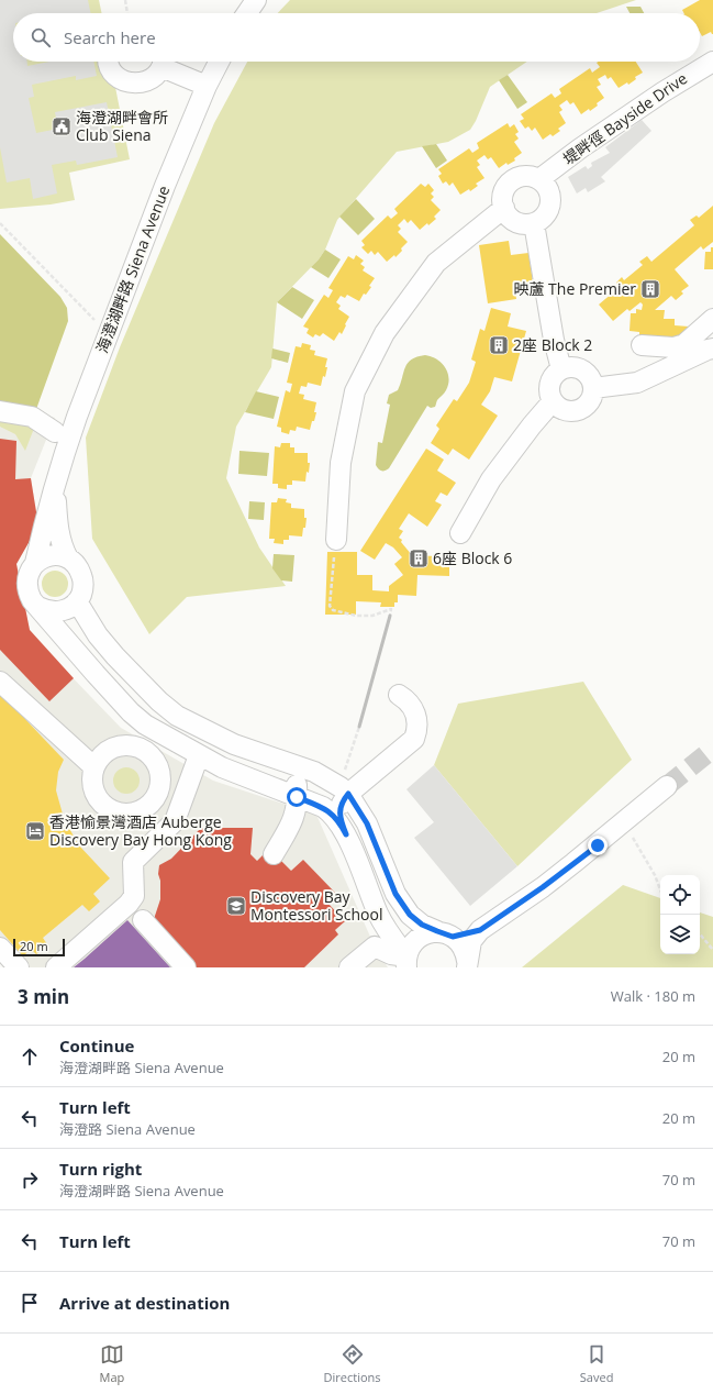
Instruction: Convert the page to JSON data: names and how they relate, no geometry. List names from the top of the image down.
{
  "streets": {
    "street": ["堤畔徑 Bayside Drive", "海澄湖畔路 Siena Avenue"]
  },
  "places": {
    "public building": ["海澄湖畔會所 Club Siena"],
    "building": ["映蘆 The Premier", "2座 Block 2", "6座 Block 6"],
    "hotel": ["香港愉景灣酒店 Auberge Discovery Bay Hong Kong"],
    "school or university": ["Discovery Bay Montessori School"]
  },
  "scale_bar": "20 m",
  "page": {
    "search": "Search here",
    "scale": "20 m",
    "heading": ["3 min", "Walk · 180 m"],
    "list": [
      ["Continue", "海澄湖畔路 Siena Avenue", "20 m"],
      ["Turn left", "海澄路 Siena Avenue", "20 m"],
      ["Turn right", "海澄湖畔路 Siena Avenue", "70 m"],
      ["Turn left", "70 m"],
      "Arrive at destination"
    ],
    "nav": ["Map", "Directions", "Saved"]
  }
}
